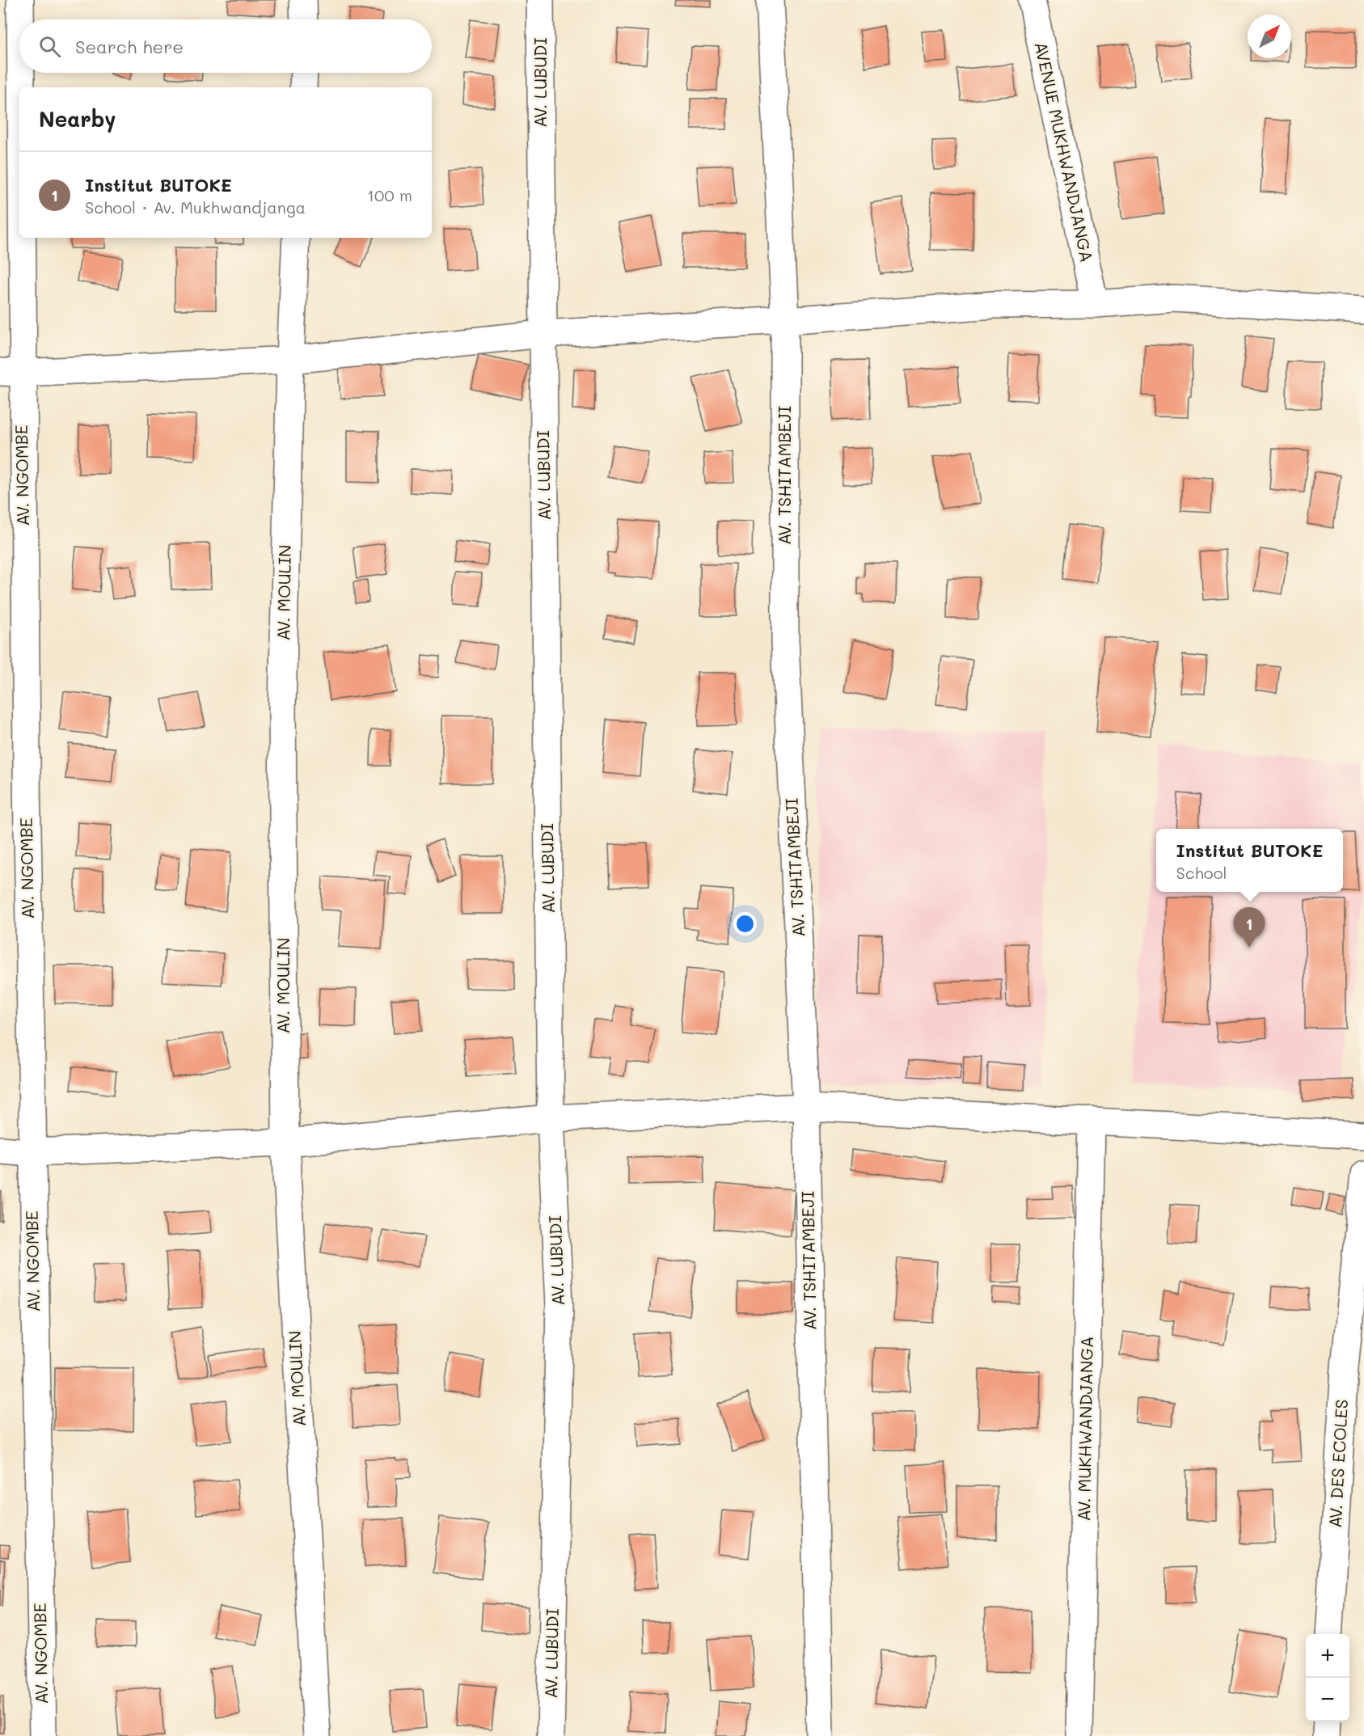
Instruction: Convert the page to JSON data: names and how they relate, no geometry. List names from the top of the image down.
{
  "streets": {
    "street": [
      "AV. LUBUDI",
      "AVENUE MUKHWANDJANGA",
      "AV. NGOMBE",
      "AV. TSHITAMBEJI",
      "AV. MOULIN",
      "AV. MUKHWANDJANGA",
      "AV. DES ECOLES"
    ]
  },
  "north": "top right",
  "page": {
    "search": "Search here",
    "heading": "Nearby",
    "list": [
      {
        "mark": "1",
        "name": "Institut BUTOKE",
        "note": "School · Av. Mukhwandjanga",
        "value": "100 m"
      }
    ],
    "popup": ["Institut BUTOKE", "School"],
    "pins": "1",
    "map_buttons": ["+", "−"]
  }
}
